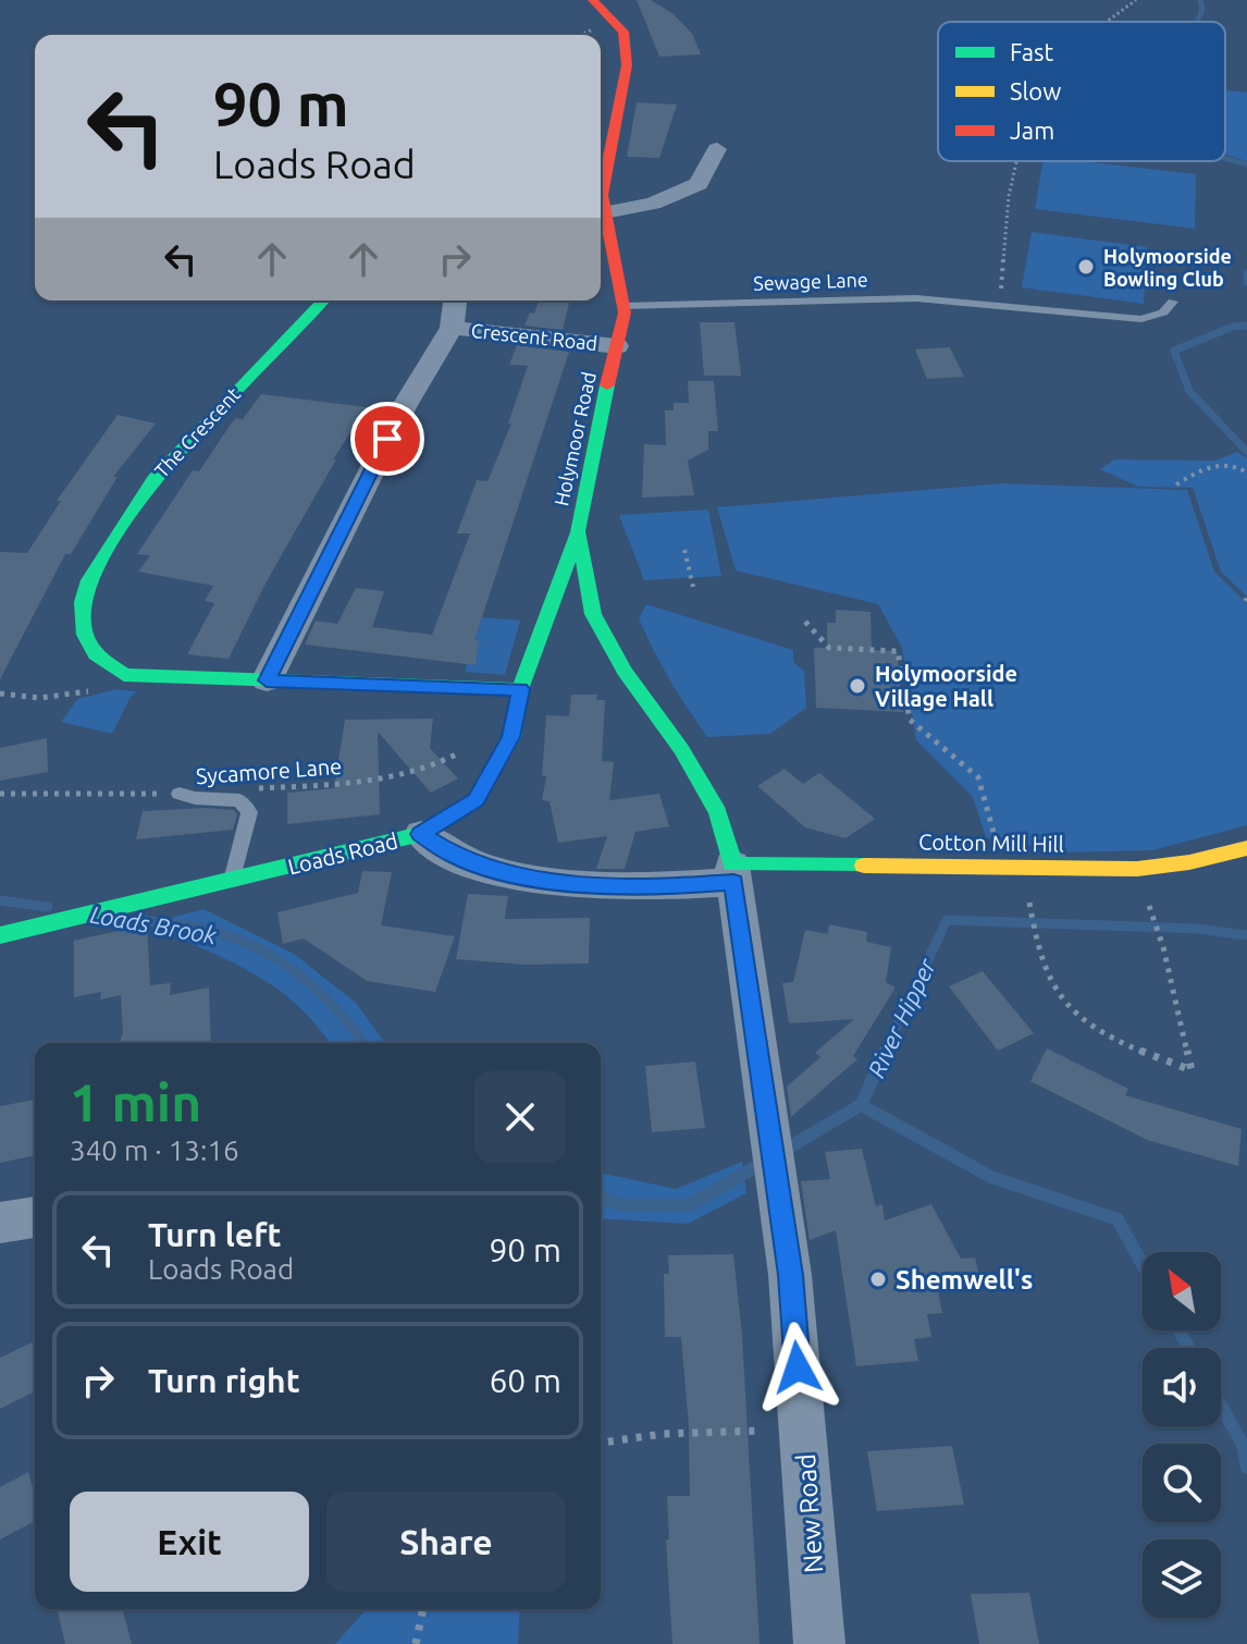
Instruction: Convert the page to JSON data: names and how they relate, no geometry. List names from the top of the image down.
{
  "streets": {
    "street": [
      "Crescent Road",
      "The Crescent",
      "Holymoor Road",
      "Cotton Mill Hill",
      "Loads Road",
      "New Road"
    ],
    "lane": ["Sewage Lane"],
    "path": ["Sycamore Lane"]
  },
  "crossings": [
    ["Sewage Lane", "Holymoor Road"],
    ["Crescent Road", "Holymoor Road"],
    ["Holymoor Road", "Cotton Mill Hill"],
    ["Holymoor Road", "Loads Road"],
    ["Holymoor Road", "New Road"],
    ["Cotton Mill Hill", "Loads Road"],
    ["Cotton Mill Hill", "New Road"],
    ["Loads Road", "New Road"]
  ],
  "water": ["Loads Brook", "River Hipper"],
  "places": ["Holymoorside Bowling Club", "Holymoorside Village Hall", "Shemwell's"],
  "legend": ["Fast", "Slow", "Jam"],
  "north": "top left",
  "page": {
    "turn": ["90 m", "Loads Road"],
    "heading": ["1 min", "340 m · 13:16"],
    "list": [
      {
        "name": "Turn left",
        "note": "Loads Road",
        "value": "90 m"
      },
      {
        "name": "Turn right",
        "value": "60 m"
      }
    ],
    "buttons": ["Exit", "Share"]
  }
}
